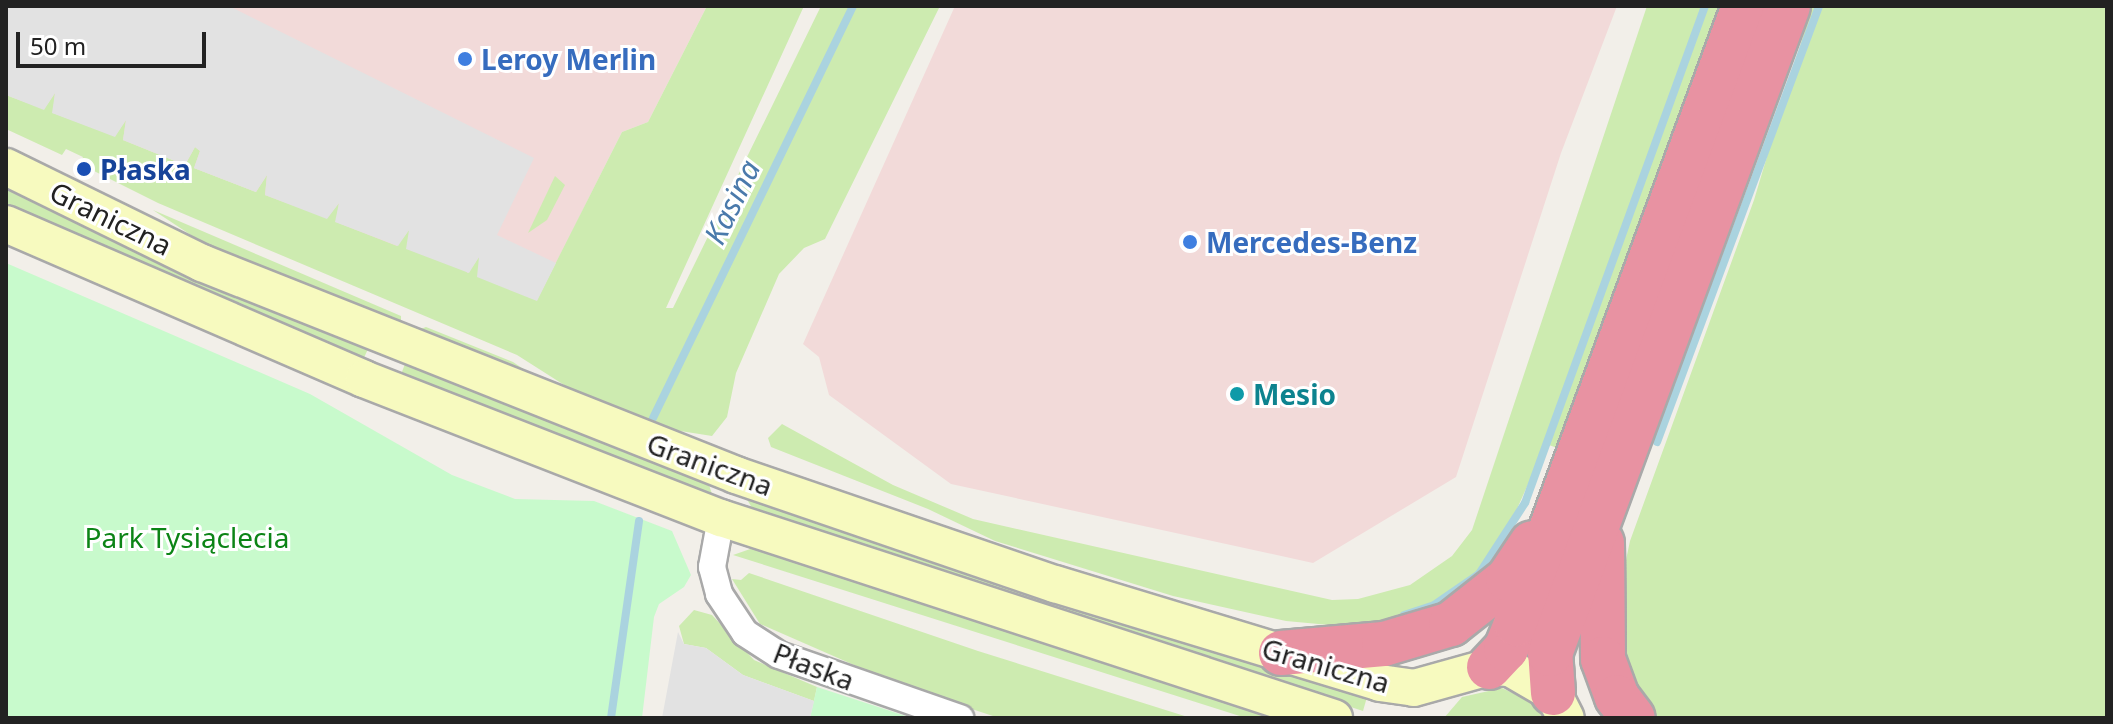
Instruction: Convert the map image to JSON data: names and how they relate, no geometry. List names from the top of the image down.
{
  "streets": {
    "main road": ["Graniczna"],
    "street": ["Płaska"]
  },
  "crossings": [
    ["Graniczna", "Płaska"]
  ],
  "water": ["Kasina"],
  "parks": ["Park Tysiąclecia"],
  "places": [
    "Leroy Merlin",
    "Płaska",
    "Mercedes-Benz",
    "Mesio"
  ],
  "scale_bar": "50 m"
}
